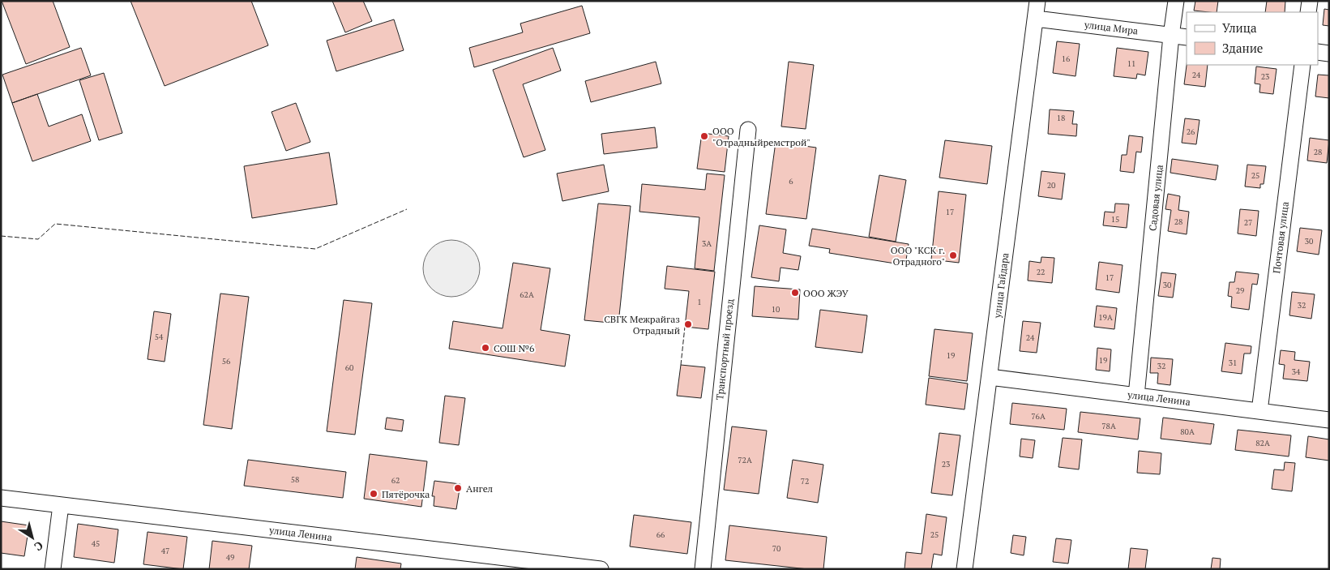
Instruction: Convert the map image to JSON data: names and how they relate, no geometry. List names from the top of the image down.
{
  "streets": {
    "street": [
      "улица Мира",
      "Садовая улица",
      "Почтовая улица",
      "улица Гайдара",
      "Транспортный проезд",
      "улица Ленина"
    ]
  },
  "crossings": [
    ["улица Мира", "Садовая улица"],
    ["улица Мира", "улица Гайдара"],
    ["Садовая улица", "улица Ленина"],
    ["Почтовая улица", "улица Ленина"],
    ["улица Гайдара", "улица Ленина"]
  ],
  "places": [
    "ООО \"Отрадныйремстрой\"",
    "ООО \"КСК г. Отрадного\"",
    "ООО ЖЭУ",
    "СВГК Межрайгаз Отрадный",
    "СОШ №6",
    "Ангел",
    "Пятёрочка"
  ],
  "house_numbers": [
    "16",
    "11",
    "24",
    "23",
    "18",
    "26",
    "28",
    "25",
    "6",
    "20",
    "17",
    "15",
    "28",
    "27",
    "30",
    "3А",
    "22",
    "17",
    "30",
    "29",
    "62А",
    "1",
    "32",
    "10",
    "19А",
    "54",
    "24",
    "19",
    "19",
    "56",
    "31",
    "32",
    "60",
    "34",
    "76А",
    "78А",
    "80А",
    "82А",
    "72А",
    "23",
    "58",
    "62",
    "72",
    "66",
    "25",
    "45",
    "70",
    "47",
    "49"
  ],
  "legend": ["Улица", "Здание"],
  "north": "bottom right"
}
